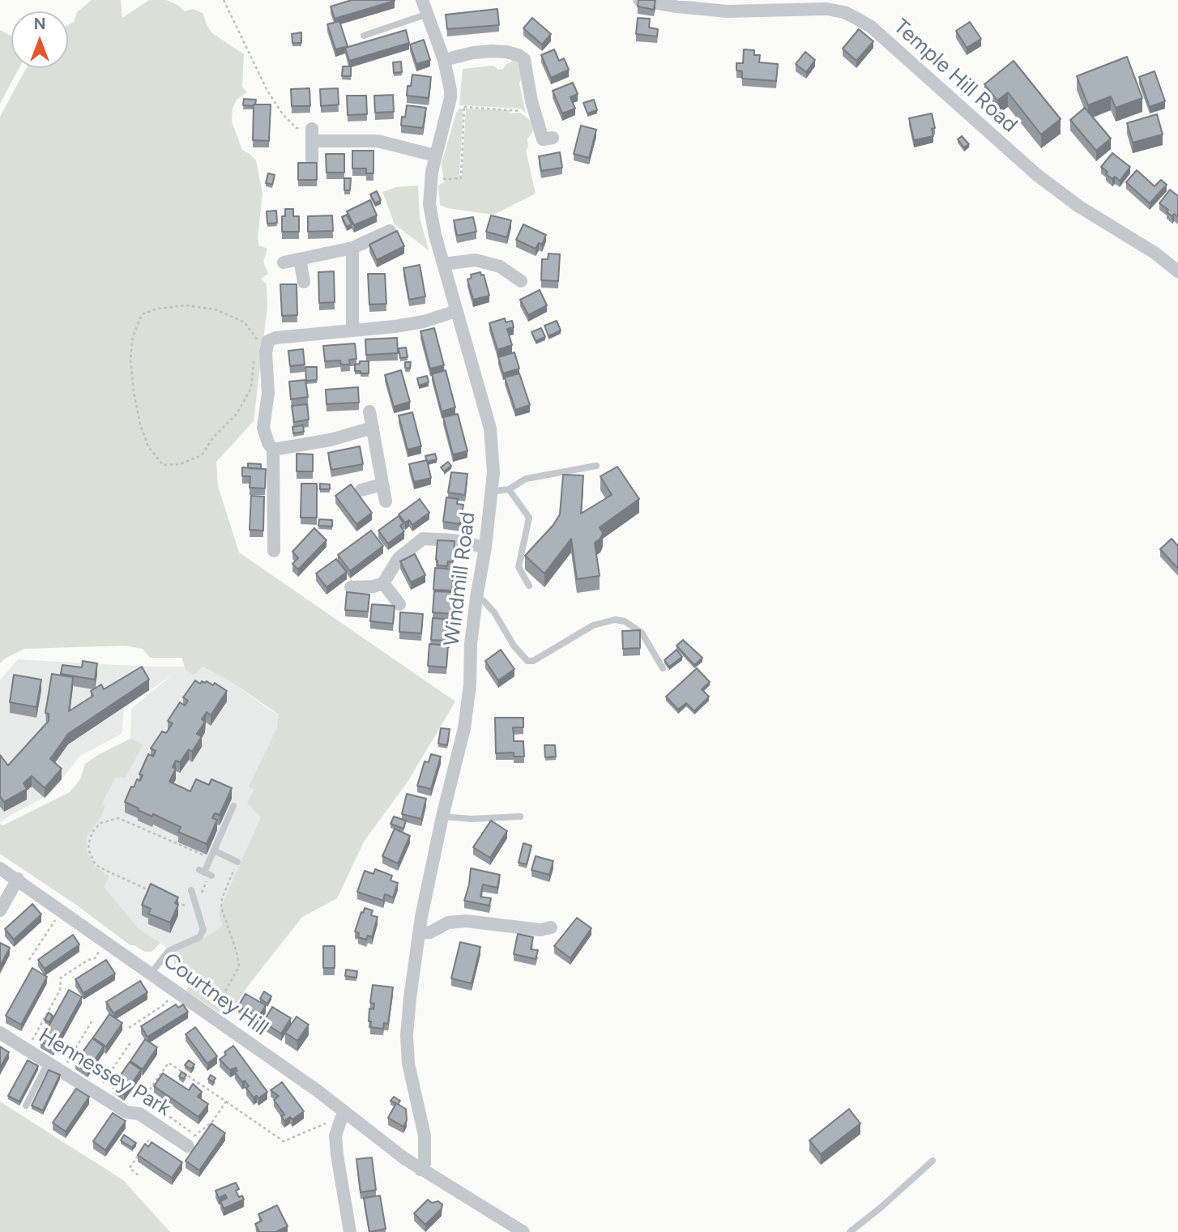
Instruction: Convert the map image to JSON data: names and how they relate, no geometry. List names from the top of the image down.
{
  "streets": {
    "street": [
      "Temple Hill Road",
      "Windmill Road",
      "Courtney Hill",
      "Hennessey Park"
    ]
  },
  "crossings": [
    ["Windmill Road", "Courtney Hill"]
  ],
  "north": "top"
}
